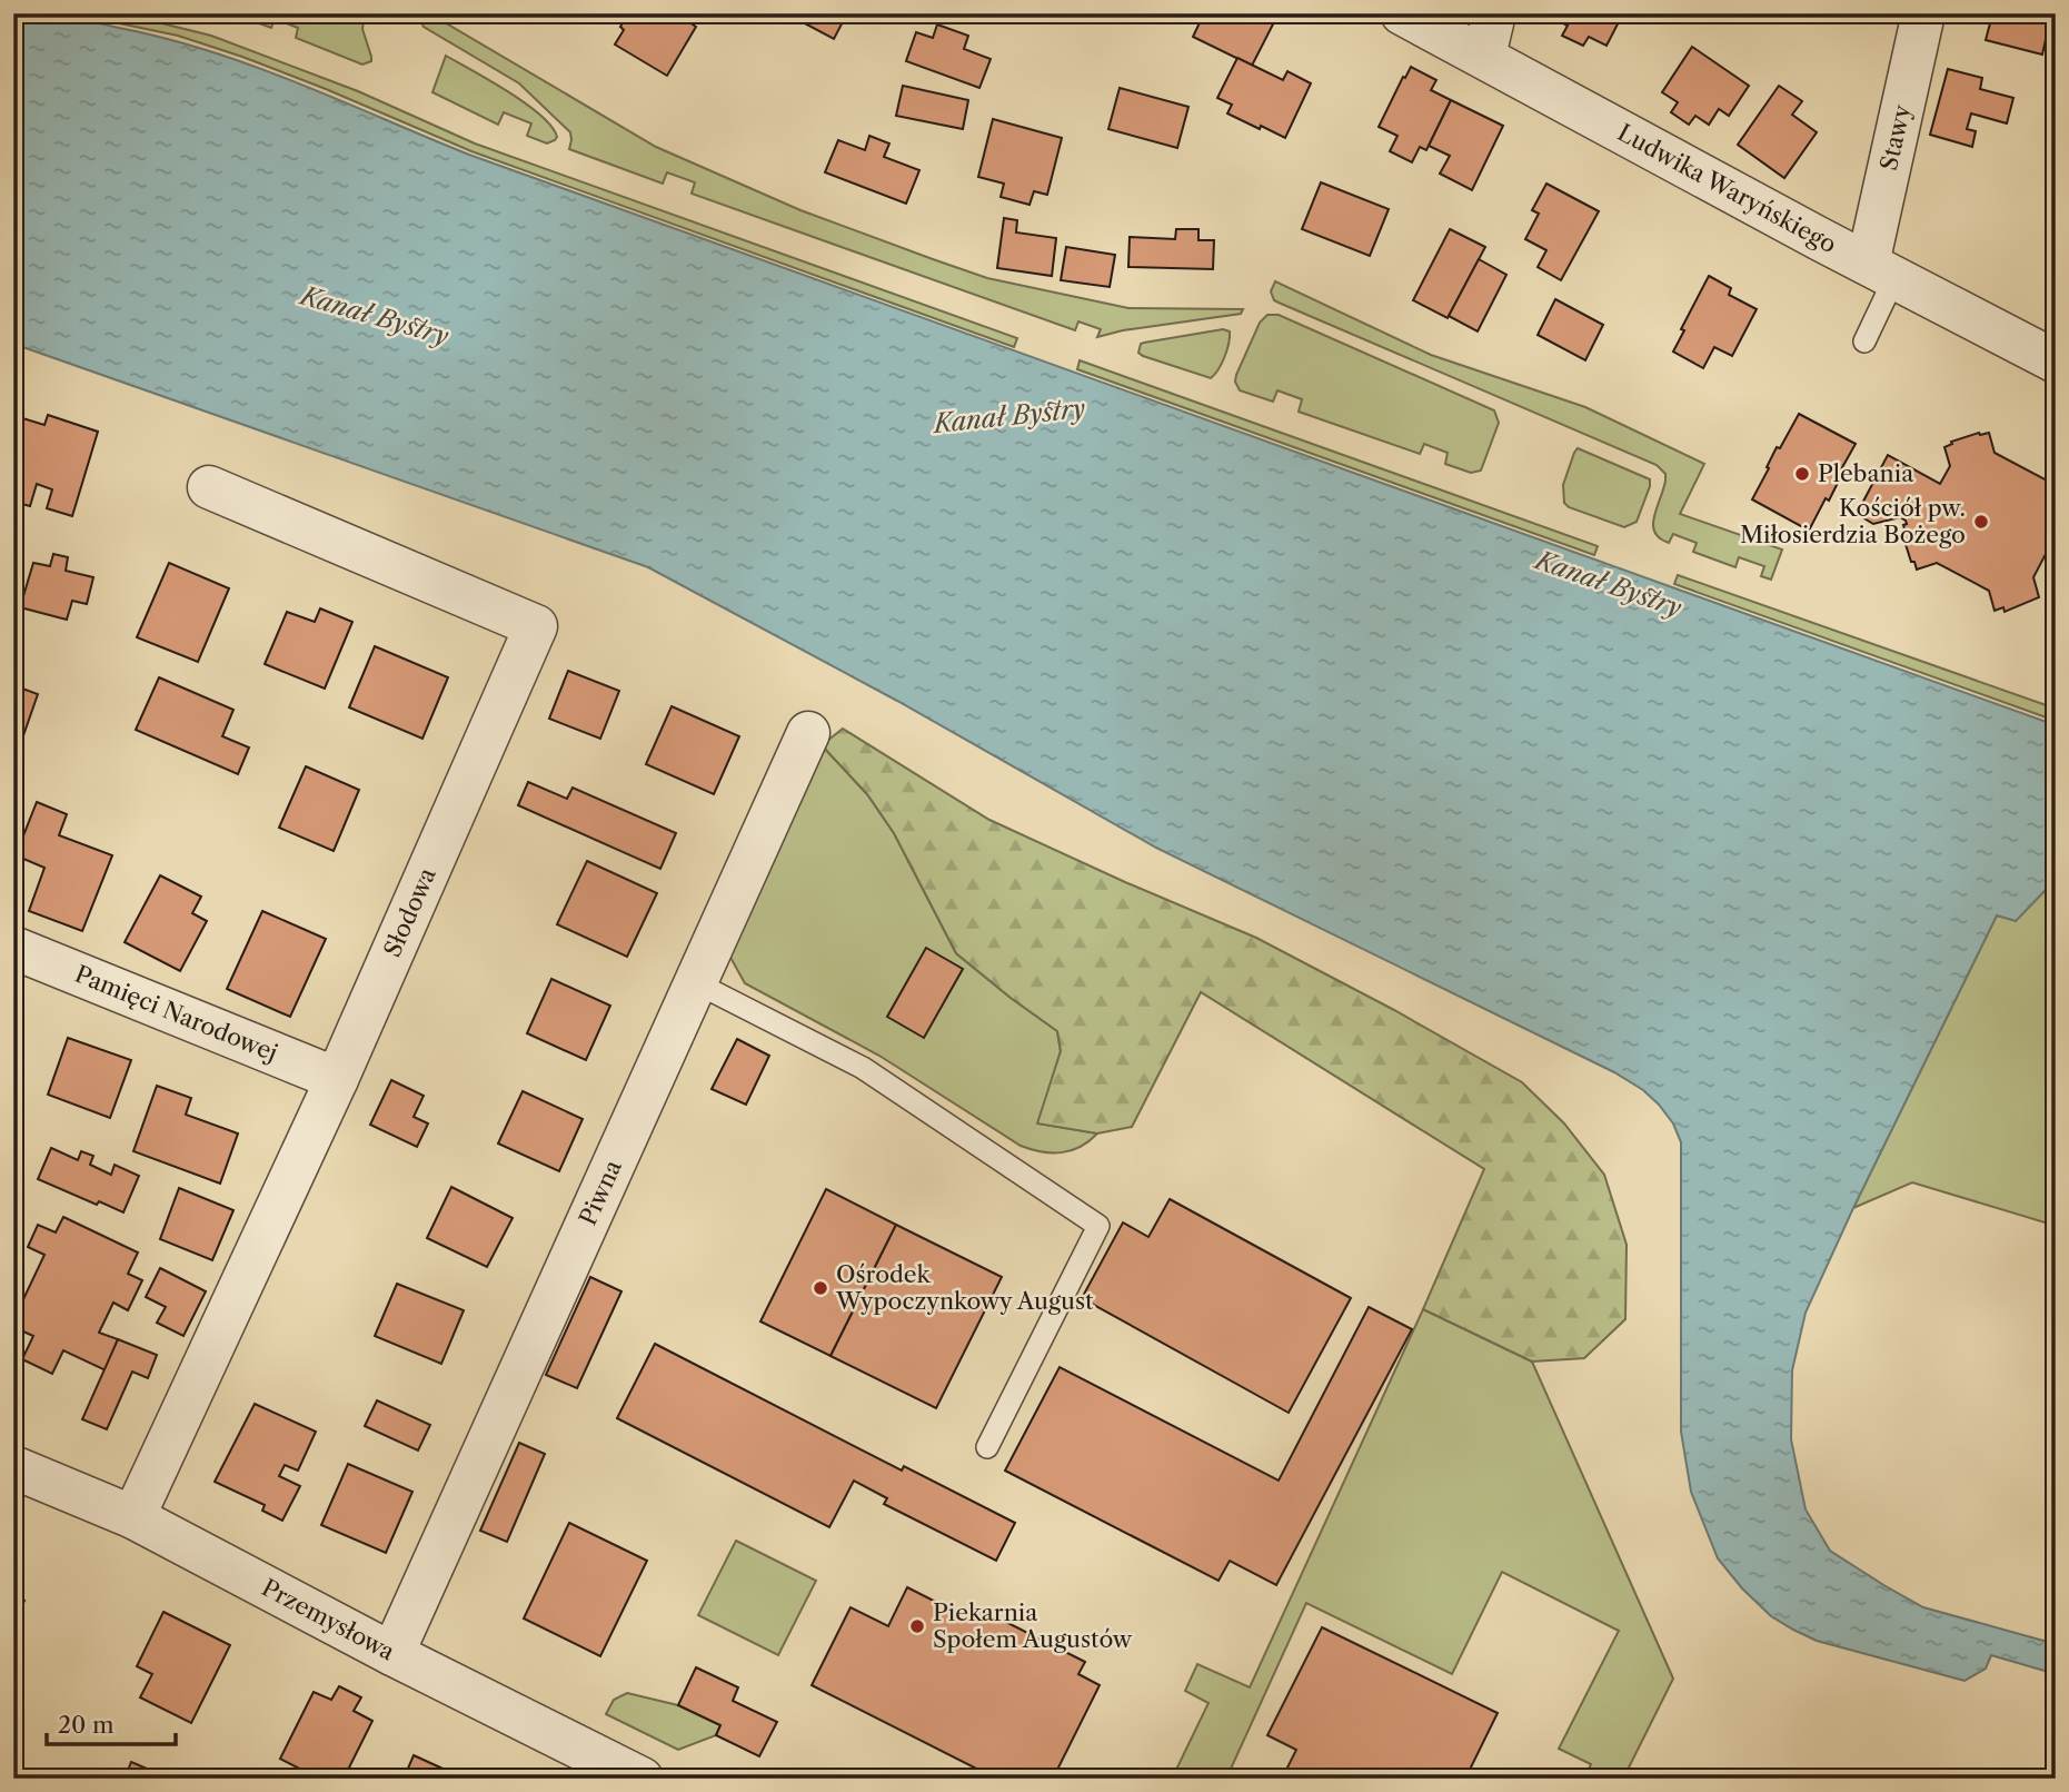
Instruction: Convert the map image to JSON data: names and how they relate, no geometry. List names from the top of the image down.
{
  "streets": {
    "street": [
      "Stawy",
      "Ludwika Waryńskiego",
      "Słodowa",
      "Pamięci Narodowej",
      "Piwna",
      "Przemysłowa"
    ]
  },
  "crossings": [
    ["Stawy", "Ludwika Waryńskiego"],
    ["Słodowa", "Pamięci Narodowej"],
    ["Słodowa", "Przemysłowa"],
    ["Piwna", "Przemysłowa"]
  ],
  "water": ["Kanał Bystry"],
  "places": [
    "Plebania",
    "Kościół pw. Miłosierdzia Bożego",
    "Ośrodek Wypoczynkowy August",
    "Piekarnia Społem Augustów"
  ],
  "scale_bar": "20 m"
}
